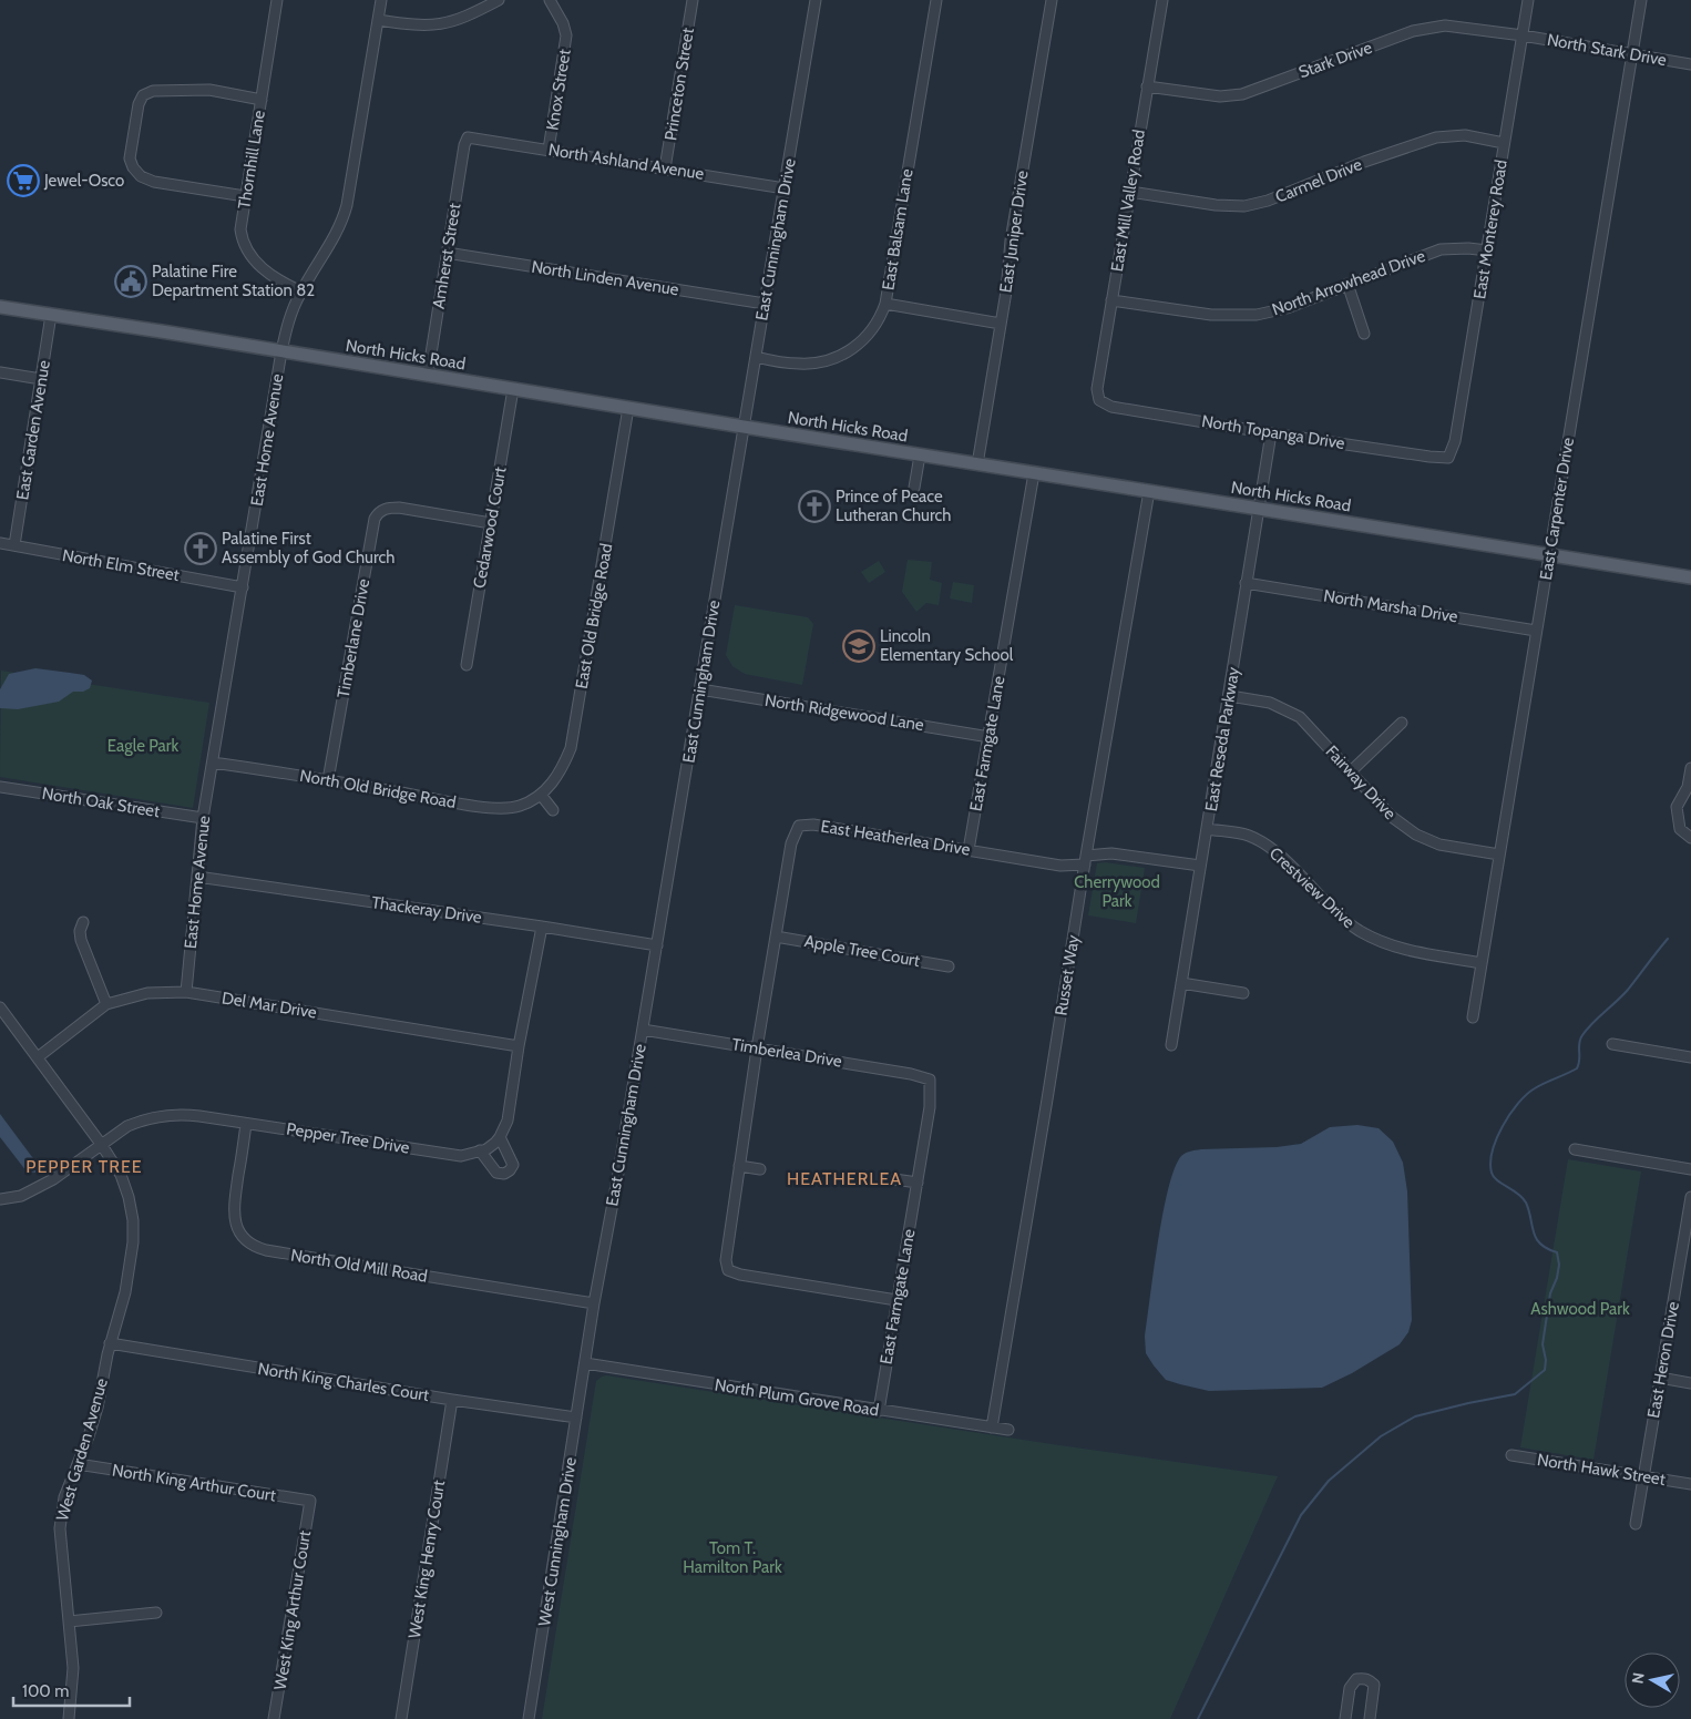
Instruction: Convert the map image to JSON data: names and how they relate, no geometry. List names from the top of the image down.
{
  "streets": {
    "main road": ["North Hicks Road"],
    "street": [
      "North Stark Drive",
      "Stark Drive",
      "Princeton Street",
      "Knox Street",
      "Thornhill Lane",
      "North Ashland Avenue",
      "Carmel Drive",
      "East Mill Valley Road",
      "East Balsam Lane",
      "East Monterey Road",
      "East Juniper Drive",
      "East Cunningham Drive",
      "Amherst Street",
      "North Linden Avenue",
      "North Arrowhead Drive",
      "East Garden Avenue",
      "North Topanga Drive",
      "East Home Avenue",
      "East Carpenter Drive",
      "Cedarwood Court",
      "North Elm Street",
      "North Marsha Drive",
      "East Old Bridge Road",
      "Timberlane Drive",
      "North Ridgewood Lane",
      "East Reseda Parkway",
      "East Farmgate Lane",
      "Fairway Drive",
      "North Old Bridge Road",
      "North Oak Street",
      "East Heatherlea Drive",
      "Crestview Drive",
      "Thackeray Drive",
      "Apple Tree Court",
      "Russet Way",
      "Del Mar Drive",
      "Timberlea Drive",
      "Pepper Tree Drive",
      "North Old Mill Road",
      "East Heron Drive",
      "North King Charles Court",
      "North Plum Grove Road",
      "West Garden Avenue",
      "North Hawk Street",
      "North King Arthur Court",
      "West Cunningham Drive",
      "West King Henry Court",
      "West King Arthur Court"
    ]
  },
  "crossings": [
    ["North Stark Drive", "Stark Drive"],
    ["North Stark Drive", "East Monterey Road"],
    ["North Stark Drive", "East Carpenter Drive"],
    ["Stark Drive", "East Mill Valley Road"],
    ["Stark Drive", "East Monterey Road"],
    ["Princeton Street", "North Ashland Avenue"],
    ["Knox Street", "North Ashland Avenue"],
    ["Thornhill Lane", "East Home Avenue"],
    ["North Ashland Avenue", "East Cunningham Drive"],
    ["North Ashland Avenue", "Amherst Street"],
    ["Carmel Drive", "East Mill Valley Road"],
    ["Carmel Drive", "East Monterey Road"],
    ["East Mill Valley Road", "North Arrowhead Drive"],
    ["East Mill Valley Road", "North Topanga Drive"],
    ["East Balsam Lane", "East Cunningham Drive"],
    ["East Monterey Road", "North Arrowhead Drive"],
    ["East Monterey Road", "North Topanga Drive"],
    ["East Juniper Drive", "North Hicks Road"],
    ["East Cunningham Drive", "North Linden Avenue"],
    ["East Cunningham Drive", "North Hicks Road"],
    ["East Cunningham Drive", "North Ridgewood Lane"],
    ["East Cunningham Drive", "Thackeray Drive"],
    ["East Cunningham Drive", "Timberlea Drive"],
    ["East Cunningham Drive", "North Old Mill Road"],
    ["East Cunningham Drive", "North Plum Grove Road"],
    ["East Cunningham Drive", "West Cunningham Drive"],
    ["Amherst Street", "North Linden Avenue"],
    ["Amherst Street", "North Hicks Road"],
    ["North Hicks Road", "East Garden Avenue"],
    ["North Hicks Road", "East Home Avenue"],
    ["North Hicks Road", "East Carpenter Drive"],
    ["North Hicks Road", "Cedarwood Court"],
    ["North Hicks Road", "East Old Bridge Road"],
    ["North Hicks Road", "East Reseda Parkway"],
    ["North Hicks Road", "East Farmgate Lane"],
    ["North Hicks Road", "Russet Way"],
    ["East Garden Avenue", "North Elm Street"],
    ["North Topanga Drive", "East Reseda Parkway"],
    ["East Home Avenue", "North Elm Street"],
    ["East Home Avenue", "North Old Bridge Road"],
    ["East Home Avenue", "North Oak Street"],
    ["East Home Avenue", "Thackeray Drive"],
    ["East Home Avenue", "Del Mar Drive"],
    ["East Carpenter Drive", "North Marsha Drive"],
    ["East Carpenter Drive", "Fairway Drive"],
    ["East Carpenter Drive", "Crestview Drive"],
    ["Cedarwood Court", "Timberlane Drive"],
    ["North Marsha Drive", "East Reseda Parkway"],
    ["East Old Bridge Road", "North Old Bridge Road"],
    ["Timberlane Drive", "North Old Bridge Road"],
    ["North Ridgewood Lane", "East Farmgate Lane"],
    ["East Reseda Parkway", "Fairway Drive"],
    ["East Reseda Parkway", "Crestview Drive"],
    ["East Farmgate Lane", "East Heatherlea Drive"],
    ["East Farmgate Lane", "Timberlea Drive"],
    ["East Farmgate Lane", "North Plum Grove Road"],
    ["East Heatherlea Drive", "Apple Tree Court"],
    ["East Heatherlea Drive", "Russet Way"],
    ["East Heatherlea Drive", "Timberlea Drive"],
    ["Russet Way", "North Plum Grove Road"],
    ["Pepper Tree Drive", "North Old Mill Road"],
    ["Pepper Tree Drive", "West Garden Avenue"],
    ["East Heron Drive", "North Hawk Street"],
    ["North King Charles Court", "West Garden Avenue"],
    ["North King Charles Court", "West Cunningham Drive"],
    ["North King Charles Court", "West King Henry Court"],
    ["North Plum Grove Road", "West Cunningham Drive"],
    ["West Garden Avenue", "North King Arthur Court"],
    ["North King Arthur Court", "West King Arthur Court"]
  ],
  "districts": ["PEPPER TREE", "HEATHERLEA"],
  "parks": [
    "Eagle Park",
    "Cherrywood Park",
    "Ashwood Park",
    "Tom T. Hamilton Park"
  ],
  "places": {
    "supermarket": ["Jewel-Osco"],
    "public building": ["Palatine Fire Department Station 82"],
    "church": ["Prince of Peace Lutheran Church", "Palatine First Assembly of God Church"],
    "school or university": ["Lincoln Elementary School"]
  },
  "scale_bar": "100 m",
  "north": "left"
}
